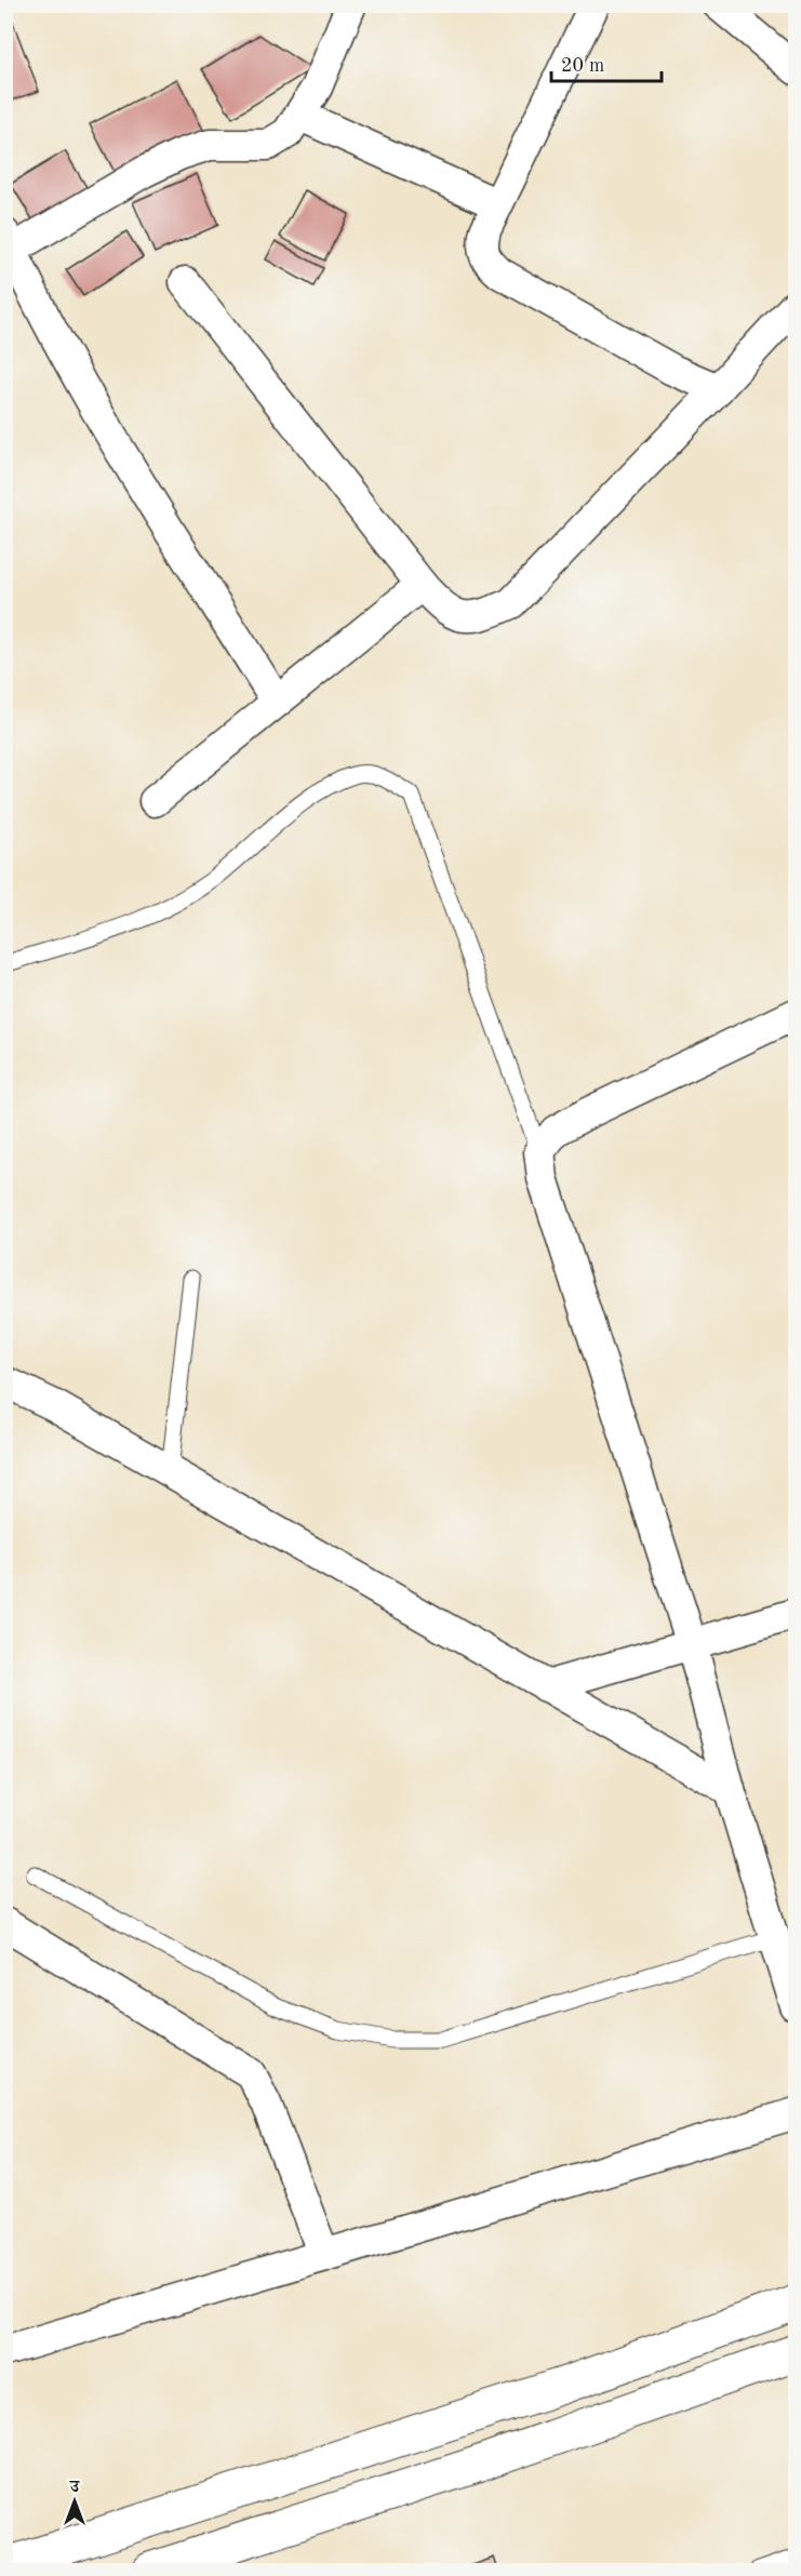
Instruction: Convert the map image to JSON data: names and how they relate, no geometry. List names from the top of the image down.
{
  "scale_bar": "20 m",
  "north": "top"
}
